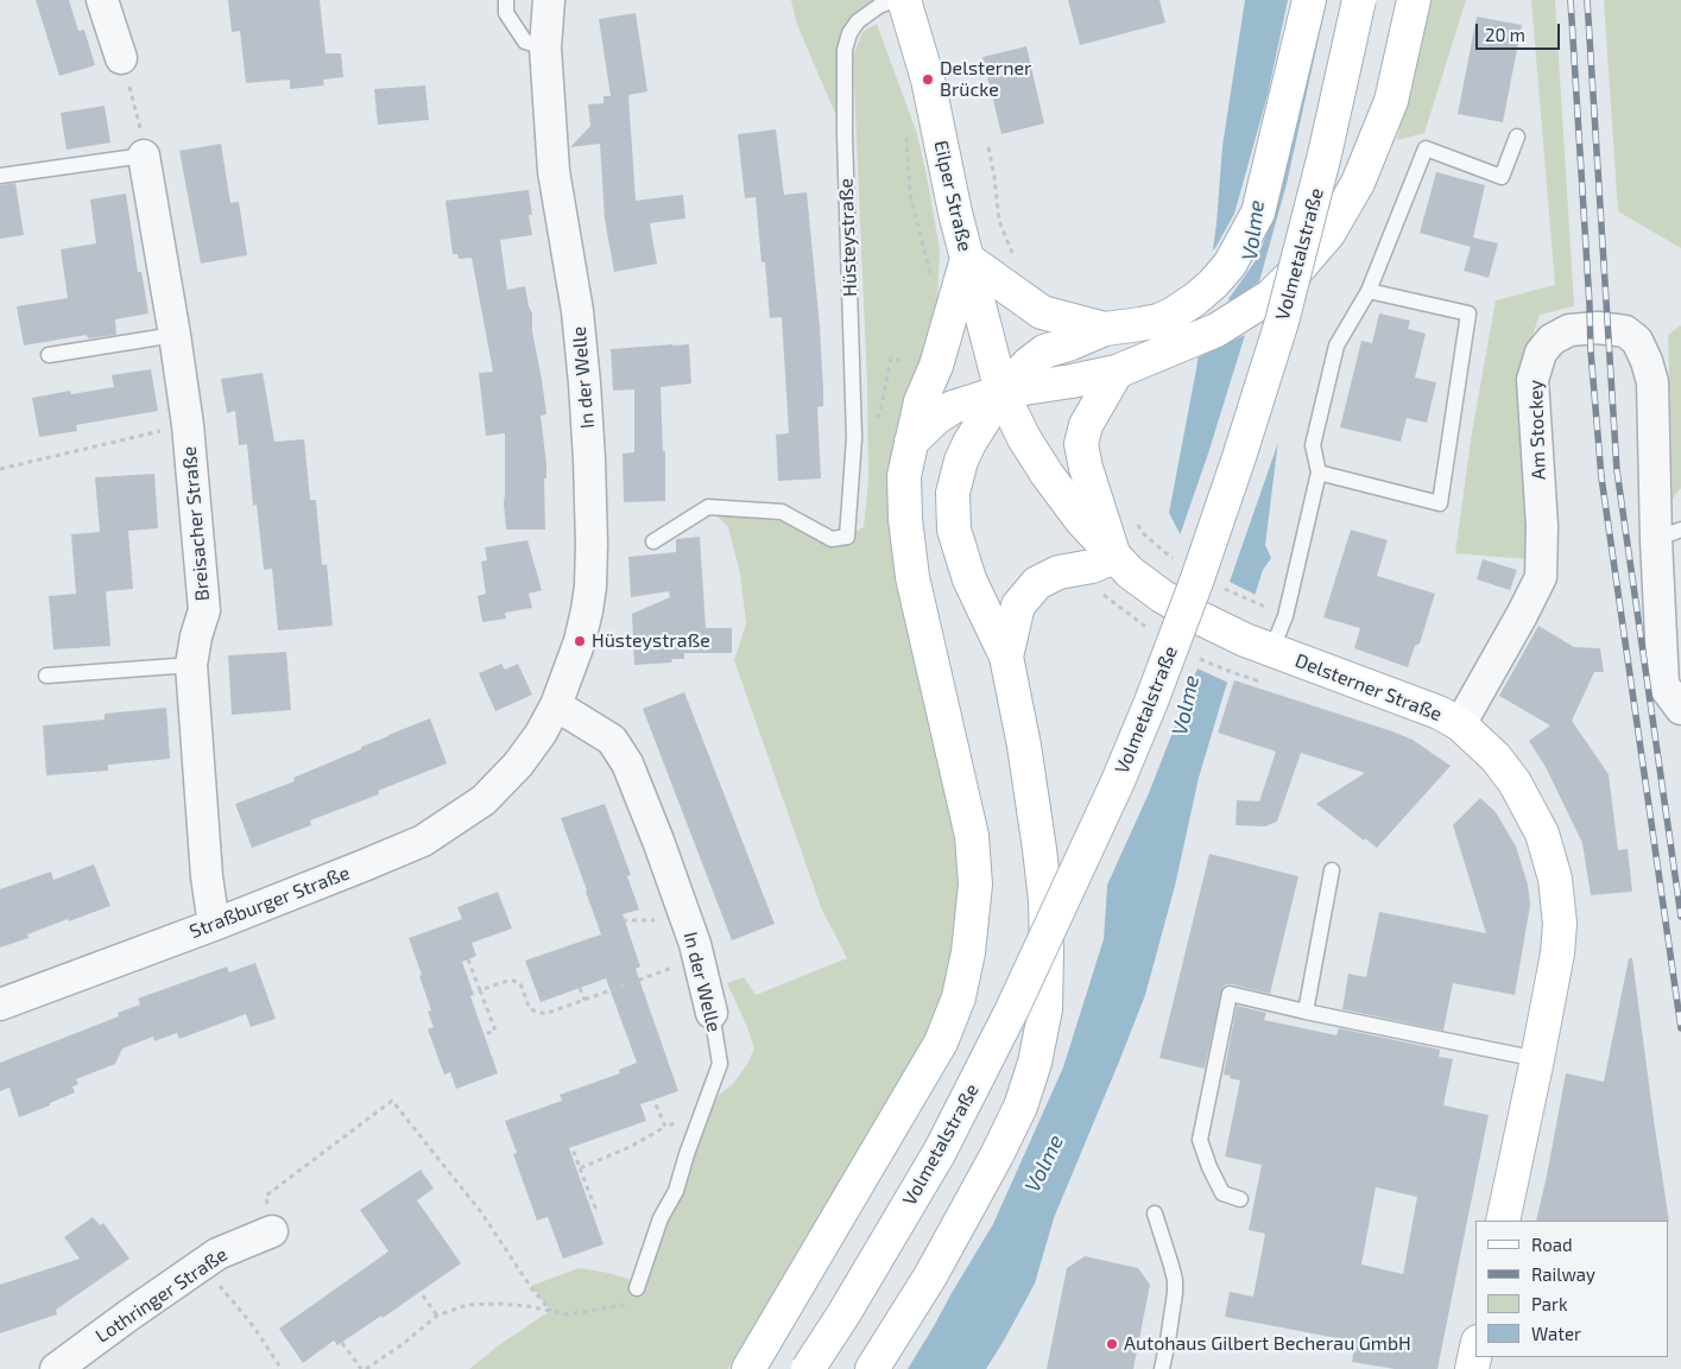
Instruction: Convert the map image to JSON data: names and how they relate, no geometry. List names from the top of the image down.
{
  "streets": {
    "main road": ["Eilper Straße", "Volmetalstraße", "Delsterner Straße"],
    "street": [
      "In der Welle",
      "Am Stockey",
      "Breisacher Straße",
      "Straßburger Straße",
      "Lothringer Straße"
    ],
    "lane": ["Hüsteystraße"]
  },
  "crossings": [
    ["Eilper Straße", "Delsterner Straße"],
    ["In der Welle", "Straßburger Straße"],
    ["Am Stockey", "Delsterner Straße"],
    ["Breisacher Straße", "Straßburger Straße"]
  ],
  "water": ["Volme"],
  "places": ["Delsterner Brücke", "Hüsteystraße", "Autohaus Gilbert Becherau GmbH"],
  "legend": [
    "Road",
    "Railway",
    "Park",
    "Water"
  ],
  "scale_bar": "20 m"
}
